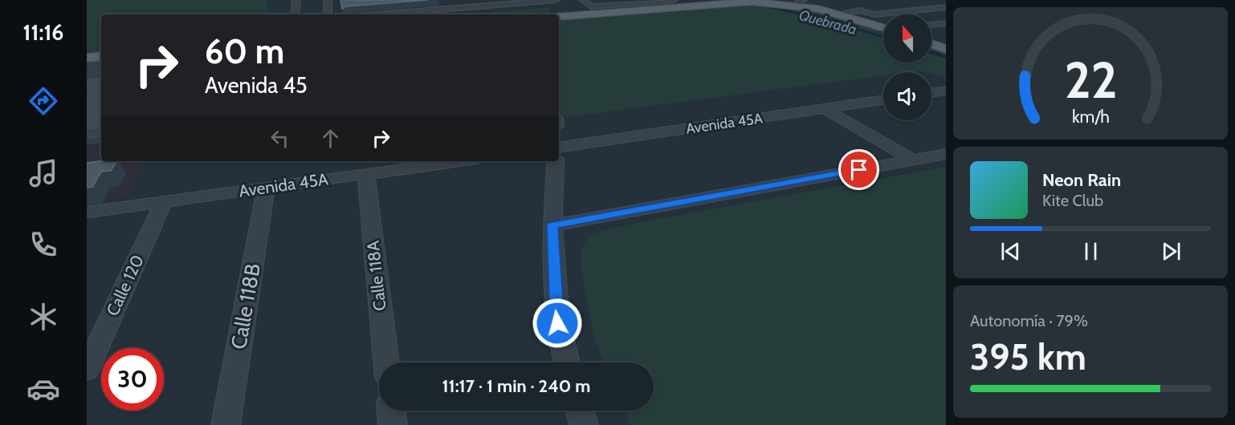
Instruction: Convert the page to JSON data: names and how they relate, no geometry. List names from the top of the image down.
{
  "streets": {
    "street": [
      "Avenida 45A",
      "Calle 118A",
      "Calle 120",
      "Calle 118B"
    ]
  },
  "crossings": [
    ["Avenida 45A", "Calle 118A"],
    ["Avenida 45A", "Calle 120"],
    ["Avenida 45A", "Calle 118B"]
  ],
  "water": ["Quebrada"],
  "north": "top",
  "page": {
    "tabs": "11:16",
    "turn": ["60 m", "Avenida 45"],
    "song": ["Neon Rain", "Kite Club"],
    "tile": ["Autonomía · 79%", "395 km"],
    "limit": "30",
    "trip": "11:17 · 1 min · 240 m",
    "gauge": ["22", "km/h"]
  }
}
